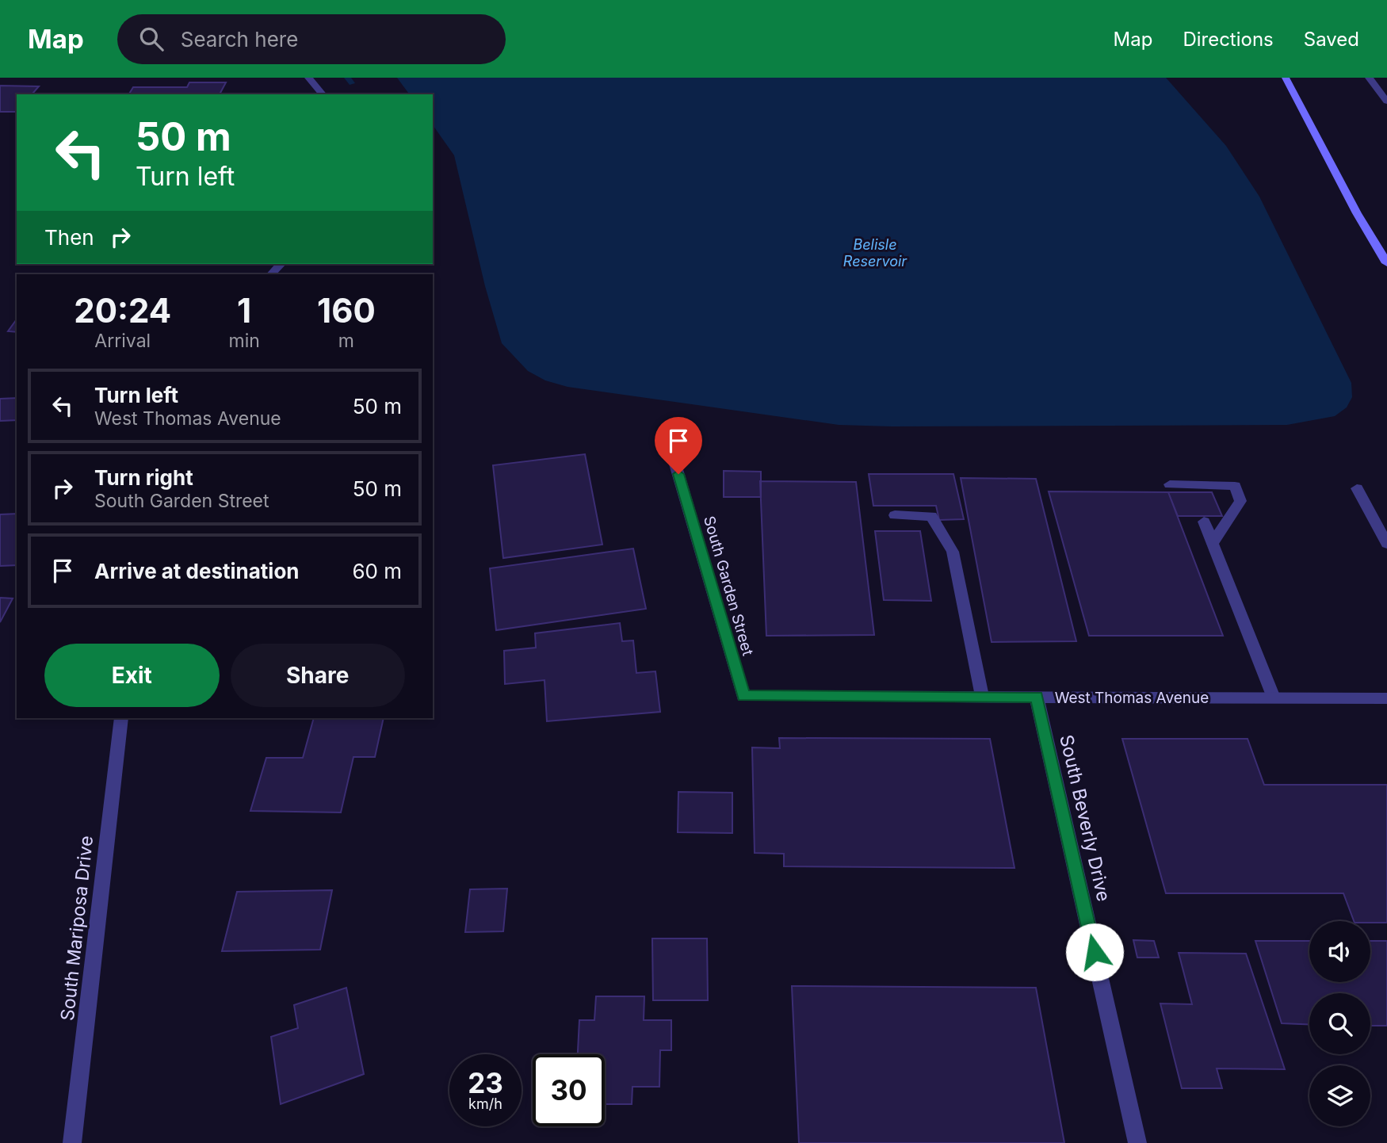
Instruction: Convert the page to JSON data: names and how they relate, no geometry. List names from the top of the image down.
{
  "streets": {
    "street": [
      "South Garden Street",
      "West Thomas Avenue",
      "South Beverly Drive",
      "South Mariposa Drive"
    ]
  },
  "crossings": [
    ["South Garden Street", "West Thomas Avenue"],
    ["West Thomas Avenue", "South Beverly Drive"]
  ],
  "water": ["Belisle Reservoir"],
  "page": {
    "header": "Map",
    "search": "Search here",
    "nav": ["Map", "Directions", "Saved"],
    "turn": ["50 m", "Turn left"],
    "then": "Then",
    "eta": [
      "20:24",
      "Arrival",
      "1",
      "min",
      "160",
      "m"
    ],
    "list": [
      {
        "name": "Turn left",
        "note": "West Thomas Avenue",
        "value": "50 m"
      },
      {
        "name": "Turn right",
        "note": "South Garden Street",
        "value": "50 m"
      },
      {
        "name": "Arrive at destination",
        "value": "60 m"
      }
    ],
    "buttons": ["Exit", "Share"],
    "speed": "23 km/h",
    "limit": "30"
  }
}
